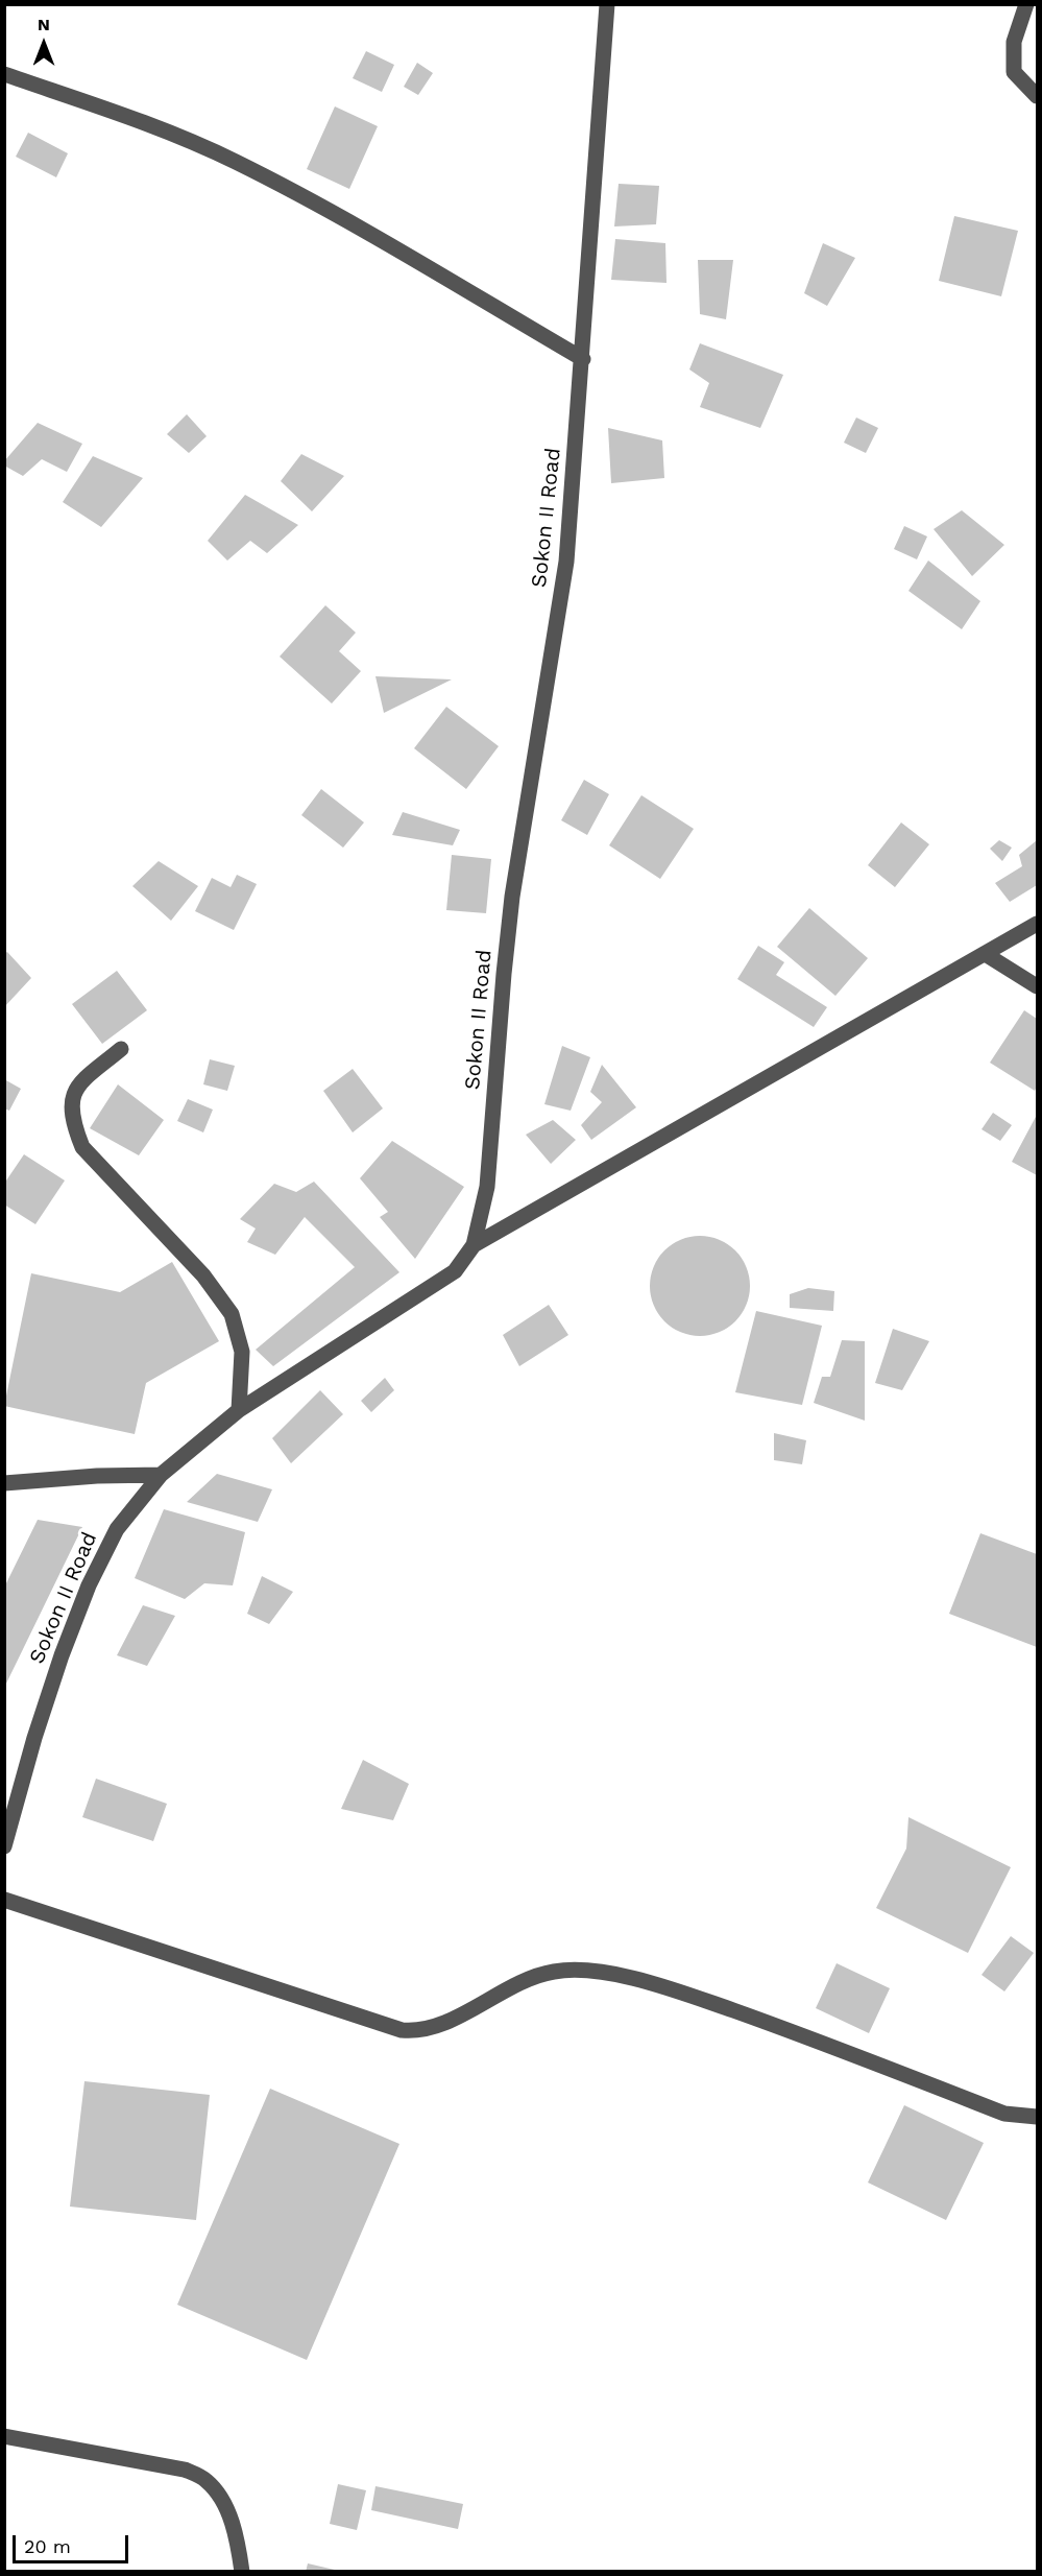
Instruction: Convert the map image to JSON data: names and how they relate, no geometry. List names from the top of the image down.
{
  "streets": {
    "street": ["Sokon II Road"]
  },
  "scale_bar": "20 m",
  "north": "top"
}
